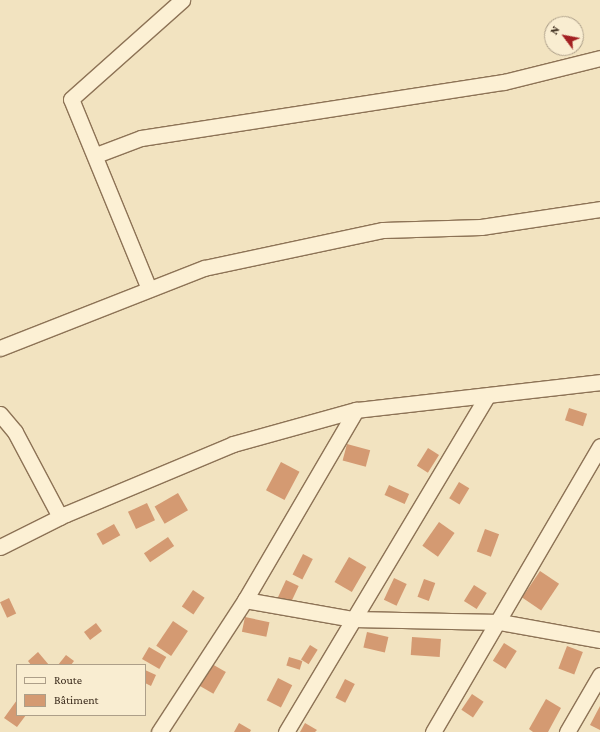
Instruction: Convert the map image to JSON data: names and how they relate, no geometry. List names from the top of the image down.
{
  "legend": ["Route", "Bâtiment"],
  "north": "top left"
}
